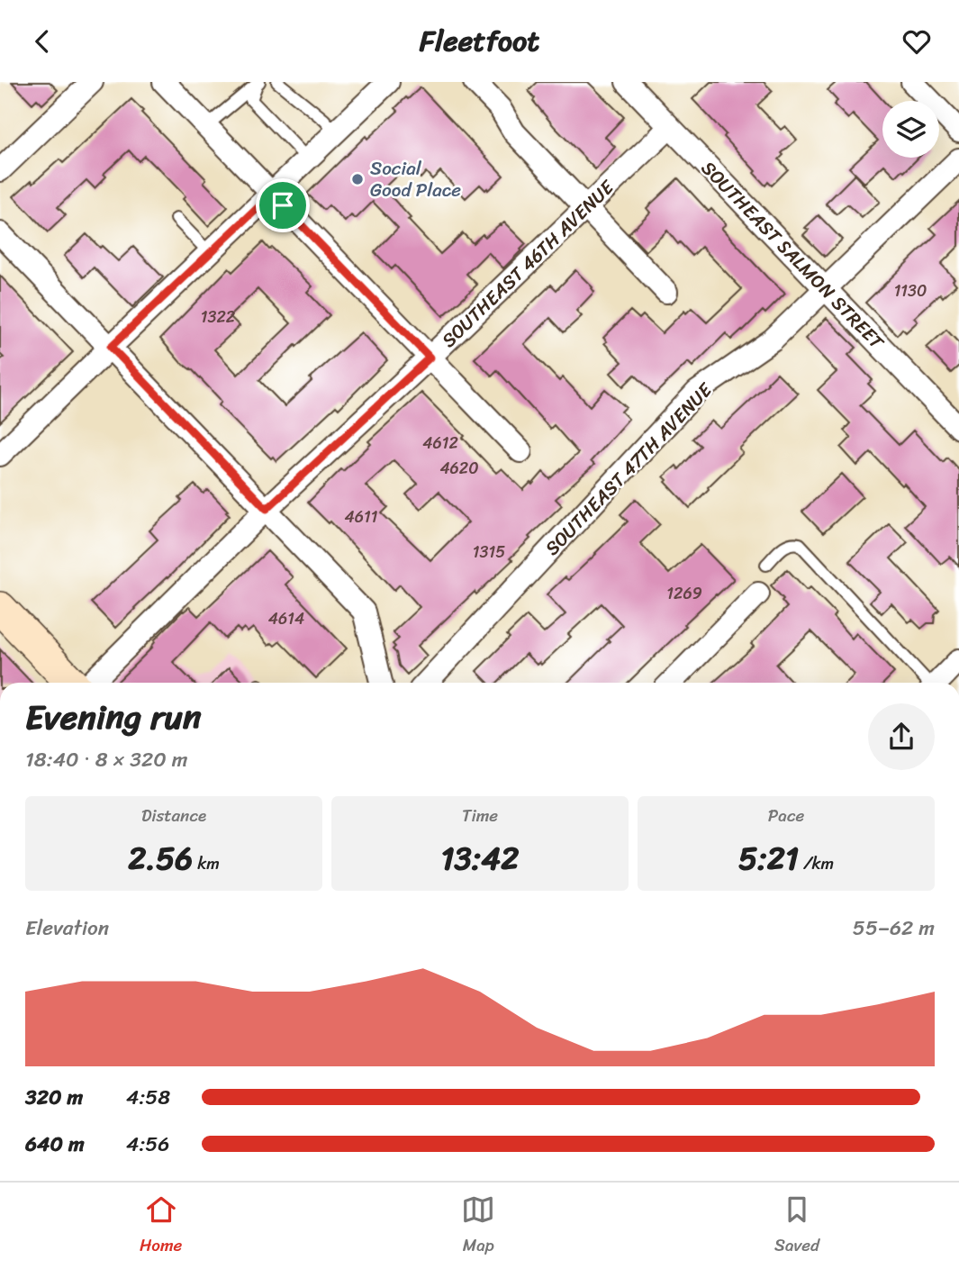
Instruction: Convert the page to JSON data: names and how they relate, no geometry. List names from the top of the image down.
{
  "streets": {
    "street": ["SOUTHEAST SALMON STREET", "SOUTHEAST 46TH AVENUE", "SOUTHEAST 47TH AVENUE"]
  },
  "crossings": [
    ["SOUTHEAST SALMON STREET", "SOUTHEAST 46TH AVENUE"],
    ["SOUTHEAST SALMON STREET", "SOUTHEAST 47TH AVENUE"]
  ],
  "places": ["Social Good Place"],
  "house_numbers": [
    "1130",
    "1322",
    "4612",
    "4620",
    "4611",
    "1315",
    "1269",
    "4614"
  ],
  "page": {
    "header": "Fleetfoot",
    "heading": ["Evening run", "18:40 · 8 × 320 m"],
    "stats": [
      ["Distance", "2.56 km"],
      ["Time", "13:42"],
      ["Pace", "5:21 /km"]
    ],
    "chart": ["Elevation", "55–62 m"],
    "list": [
      {
        "name": "320 m",
        "note": "4:58"
      },
      {
        "name": "640 m",
        "note": "4:56"
      }
    ],
    "tabs": ["Home", "Map", "Saved"]
  }
}
